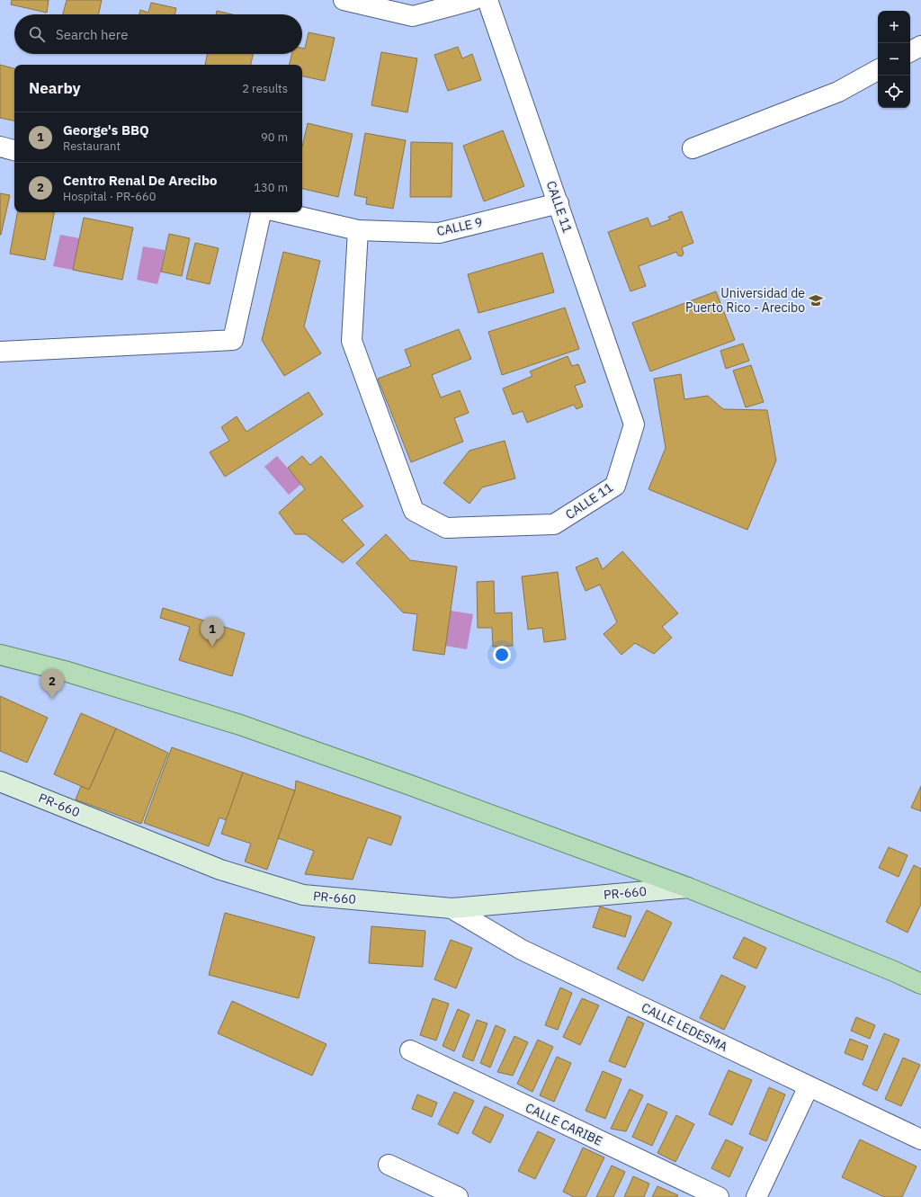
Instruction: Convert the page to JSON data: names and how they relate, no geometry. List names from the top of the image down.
{
  "streets": {
    "street": [
      "CALLE 11",
      "CALLE 9",
      "PR-660",
      "CALLE LEDESMA",
      "CALLE CARIBE"
    ]
  },
  "crossings": [
    ["CALLE 11", "CALLE 9"],
    ["PR-660", "CALLE LEDESMA"]
  ],
  "places": {
    "school or university": ["Universidad de Puerto Rico - Arecibo"]
  },
  "page": {
    "map_buttons": ["+", "−"],
    "search": "Search here",
    "heading": ["Nearby", "2 results"],
    "list": [
      {
        "mark": "1",
        "name": "George's BBQ",
        "note": "Restaurant",
        "value": "90 m"
      },
      {
        "mark": "2",
        "name": "Centro Renal De Arecibo",
        "note": "Hospital · PR-660",
        "value": "130 m"
      }
    ],
    "pins": ["1", "2"]
  }
}
